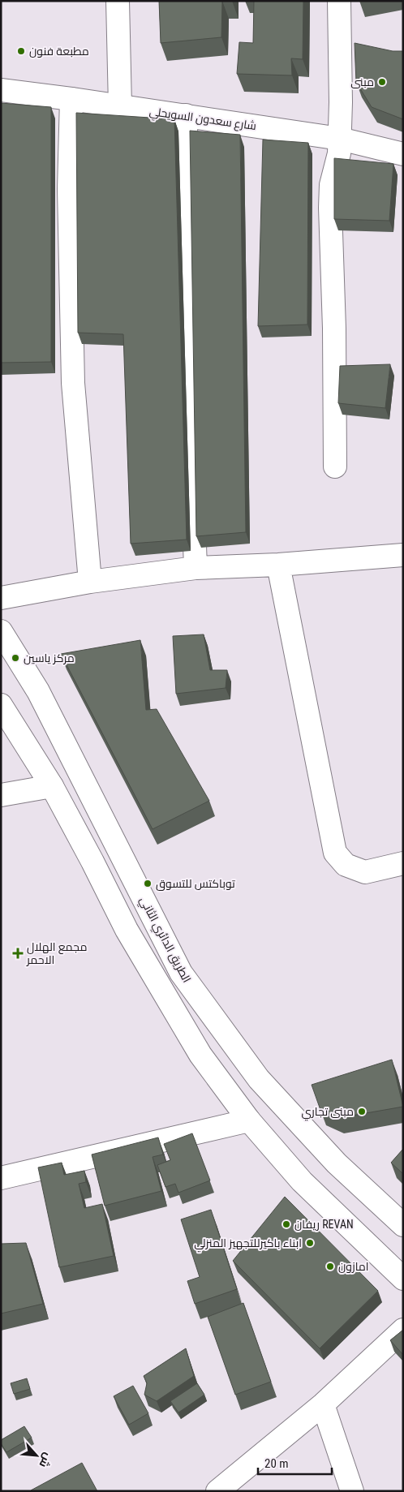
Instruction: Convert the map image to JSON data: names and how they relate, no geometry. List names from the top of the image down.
{
  "streets": {
    "street": ["شارع سعدون السويحلي", "الطريق الدائري الثاني"]
  },
  "places": {
    "other": [
      "مطبعة فنون",
      "مبنى",
      "مركز ياسين",
      "توباكتس للتسوق",
      "مبنى تجاري",
      "ريفان REVAN",
      "ابناء باكيرللتجهيز المنزلي",
      "امازون"
    ],
    "health": ["مجمع الهلال الاحمر"]
  },
  "scale_bar": "20 m",
  "north": "bottom right"
}
